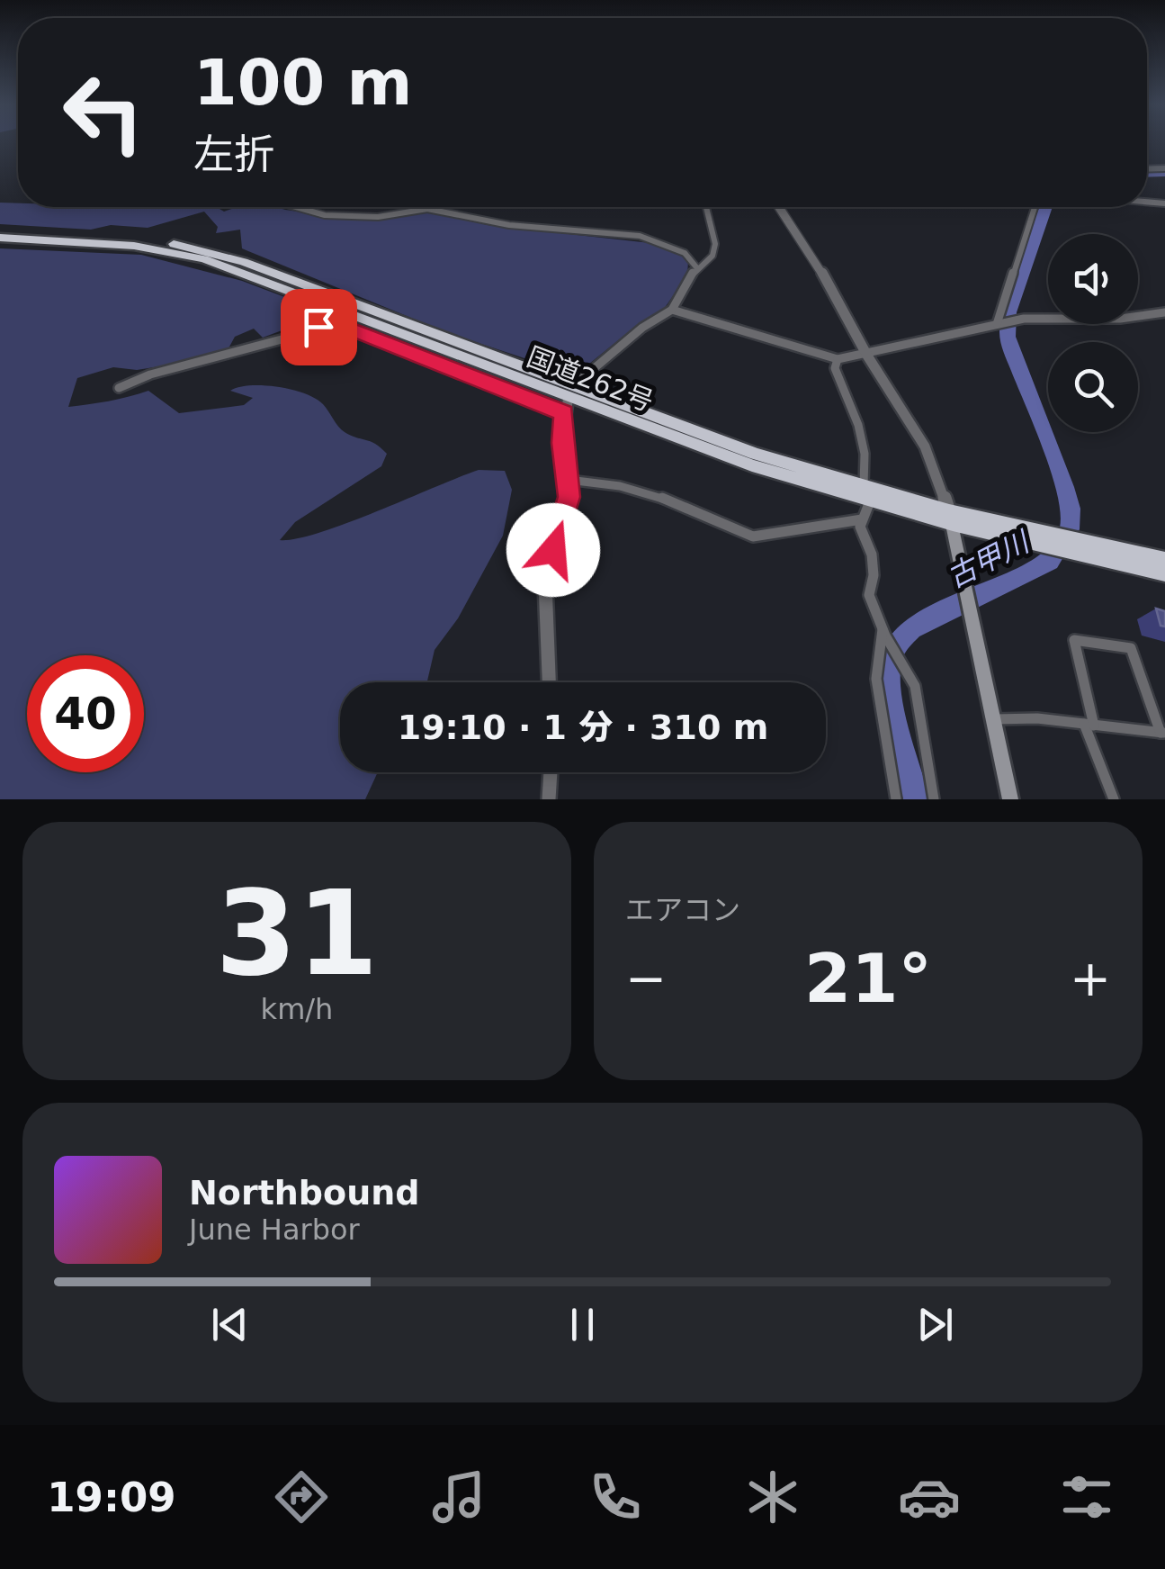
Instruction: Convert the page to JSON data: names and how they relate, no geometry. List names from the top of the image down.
{
  "streets": {
    "highway": ["国道262号"]
  },
  "water": ["古甲川"],
  "page": {
    "turn": ["100 m", "左折"],
    "limit": "40",
    "trip": "19:10 · 1 分 · 310 m",
    "tile": [
      ["31", "km/h"],
      "エアコン"
    ],
    "heat": ["−", "21°", "+"],
    "song": ["Northbound", "June Harbor"],
    "tabs": "19:09"
  }
}
